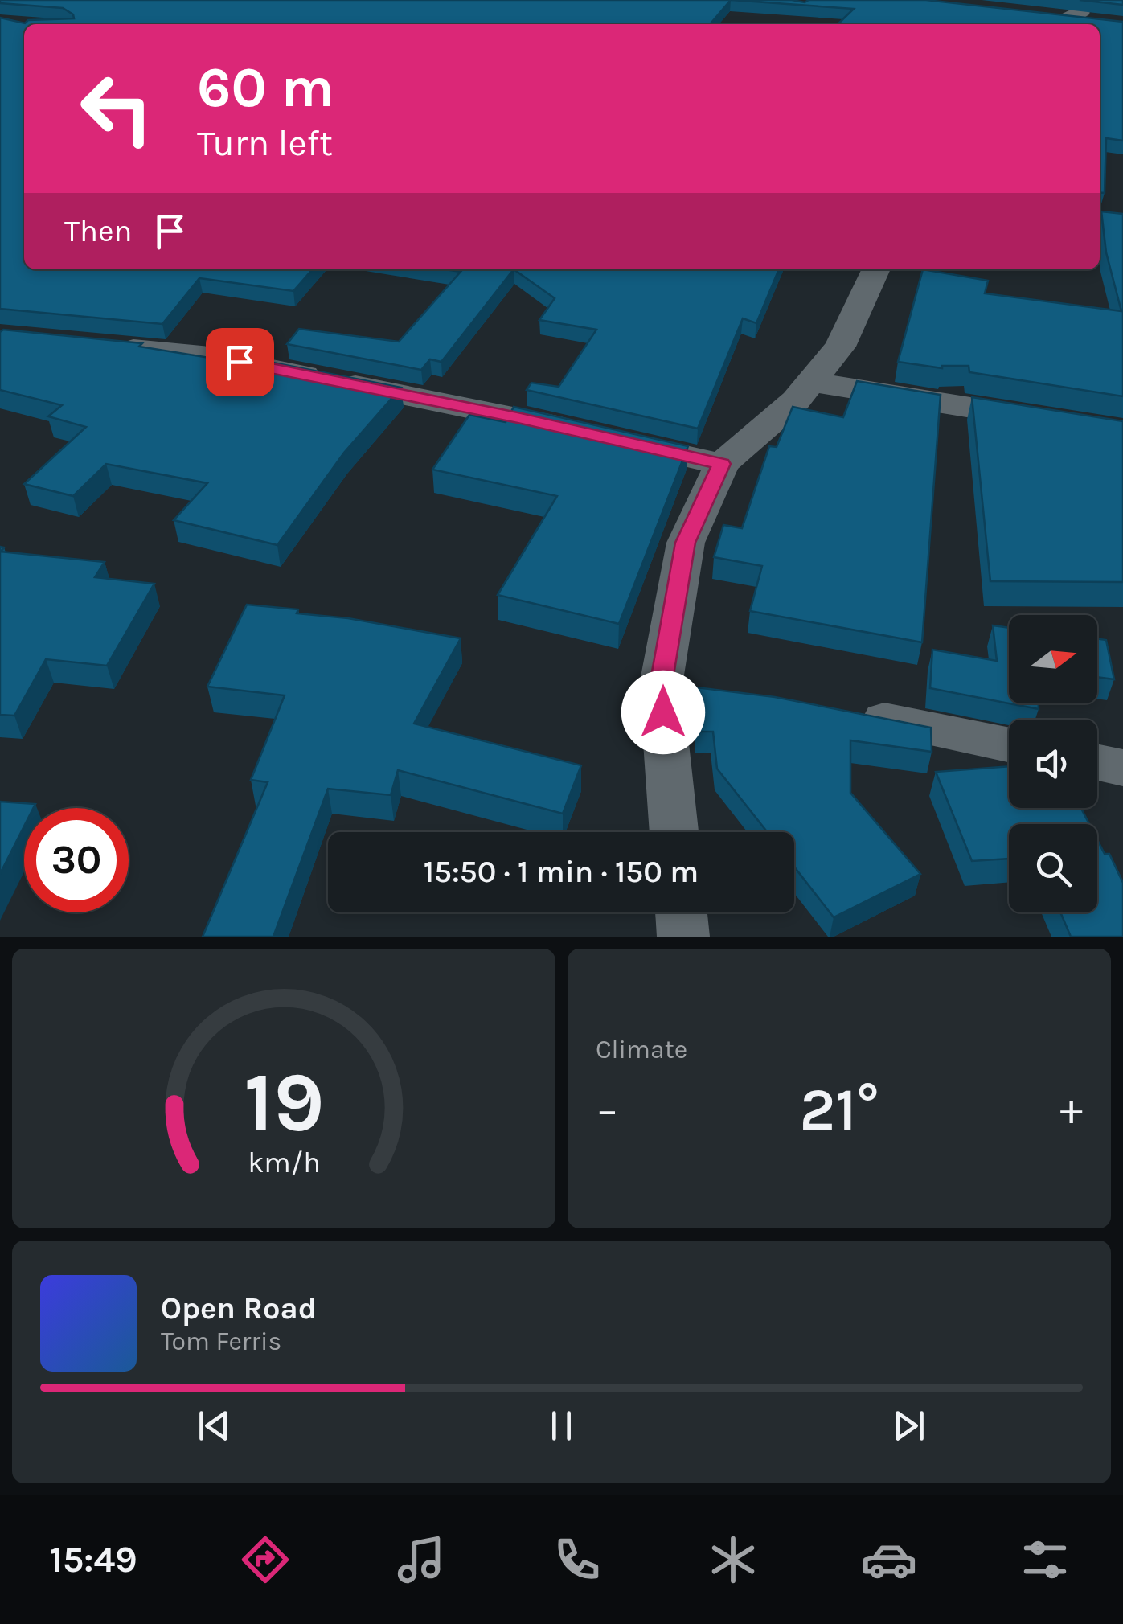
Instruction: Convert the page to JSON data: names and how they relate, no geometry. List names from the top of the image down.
{
  "north": "right",
  "page": {
    "turn": ["60 m", "Turn left"],
    "then": "Then",
    "limit": "30",
    "trip": "15:50 · 1 min · 150 m",
    "tile": "Climate",
    "heat": ["−", "21°", "+"],
    "song": ["Open Road", "Tom Ferris"],
    "tabs": "15:49",
    "gauge": ["19", "km/h"]
  }
}
